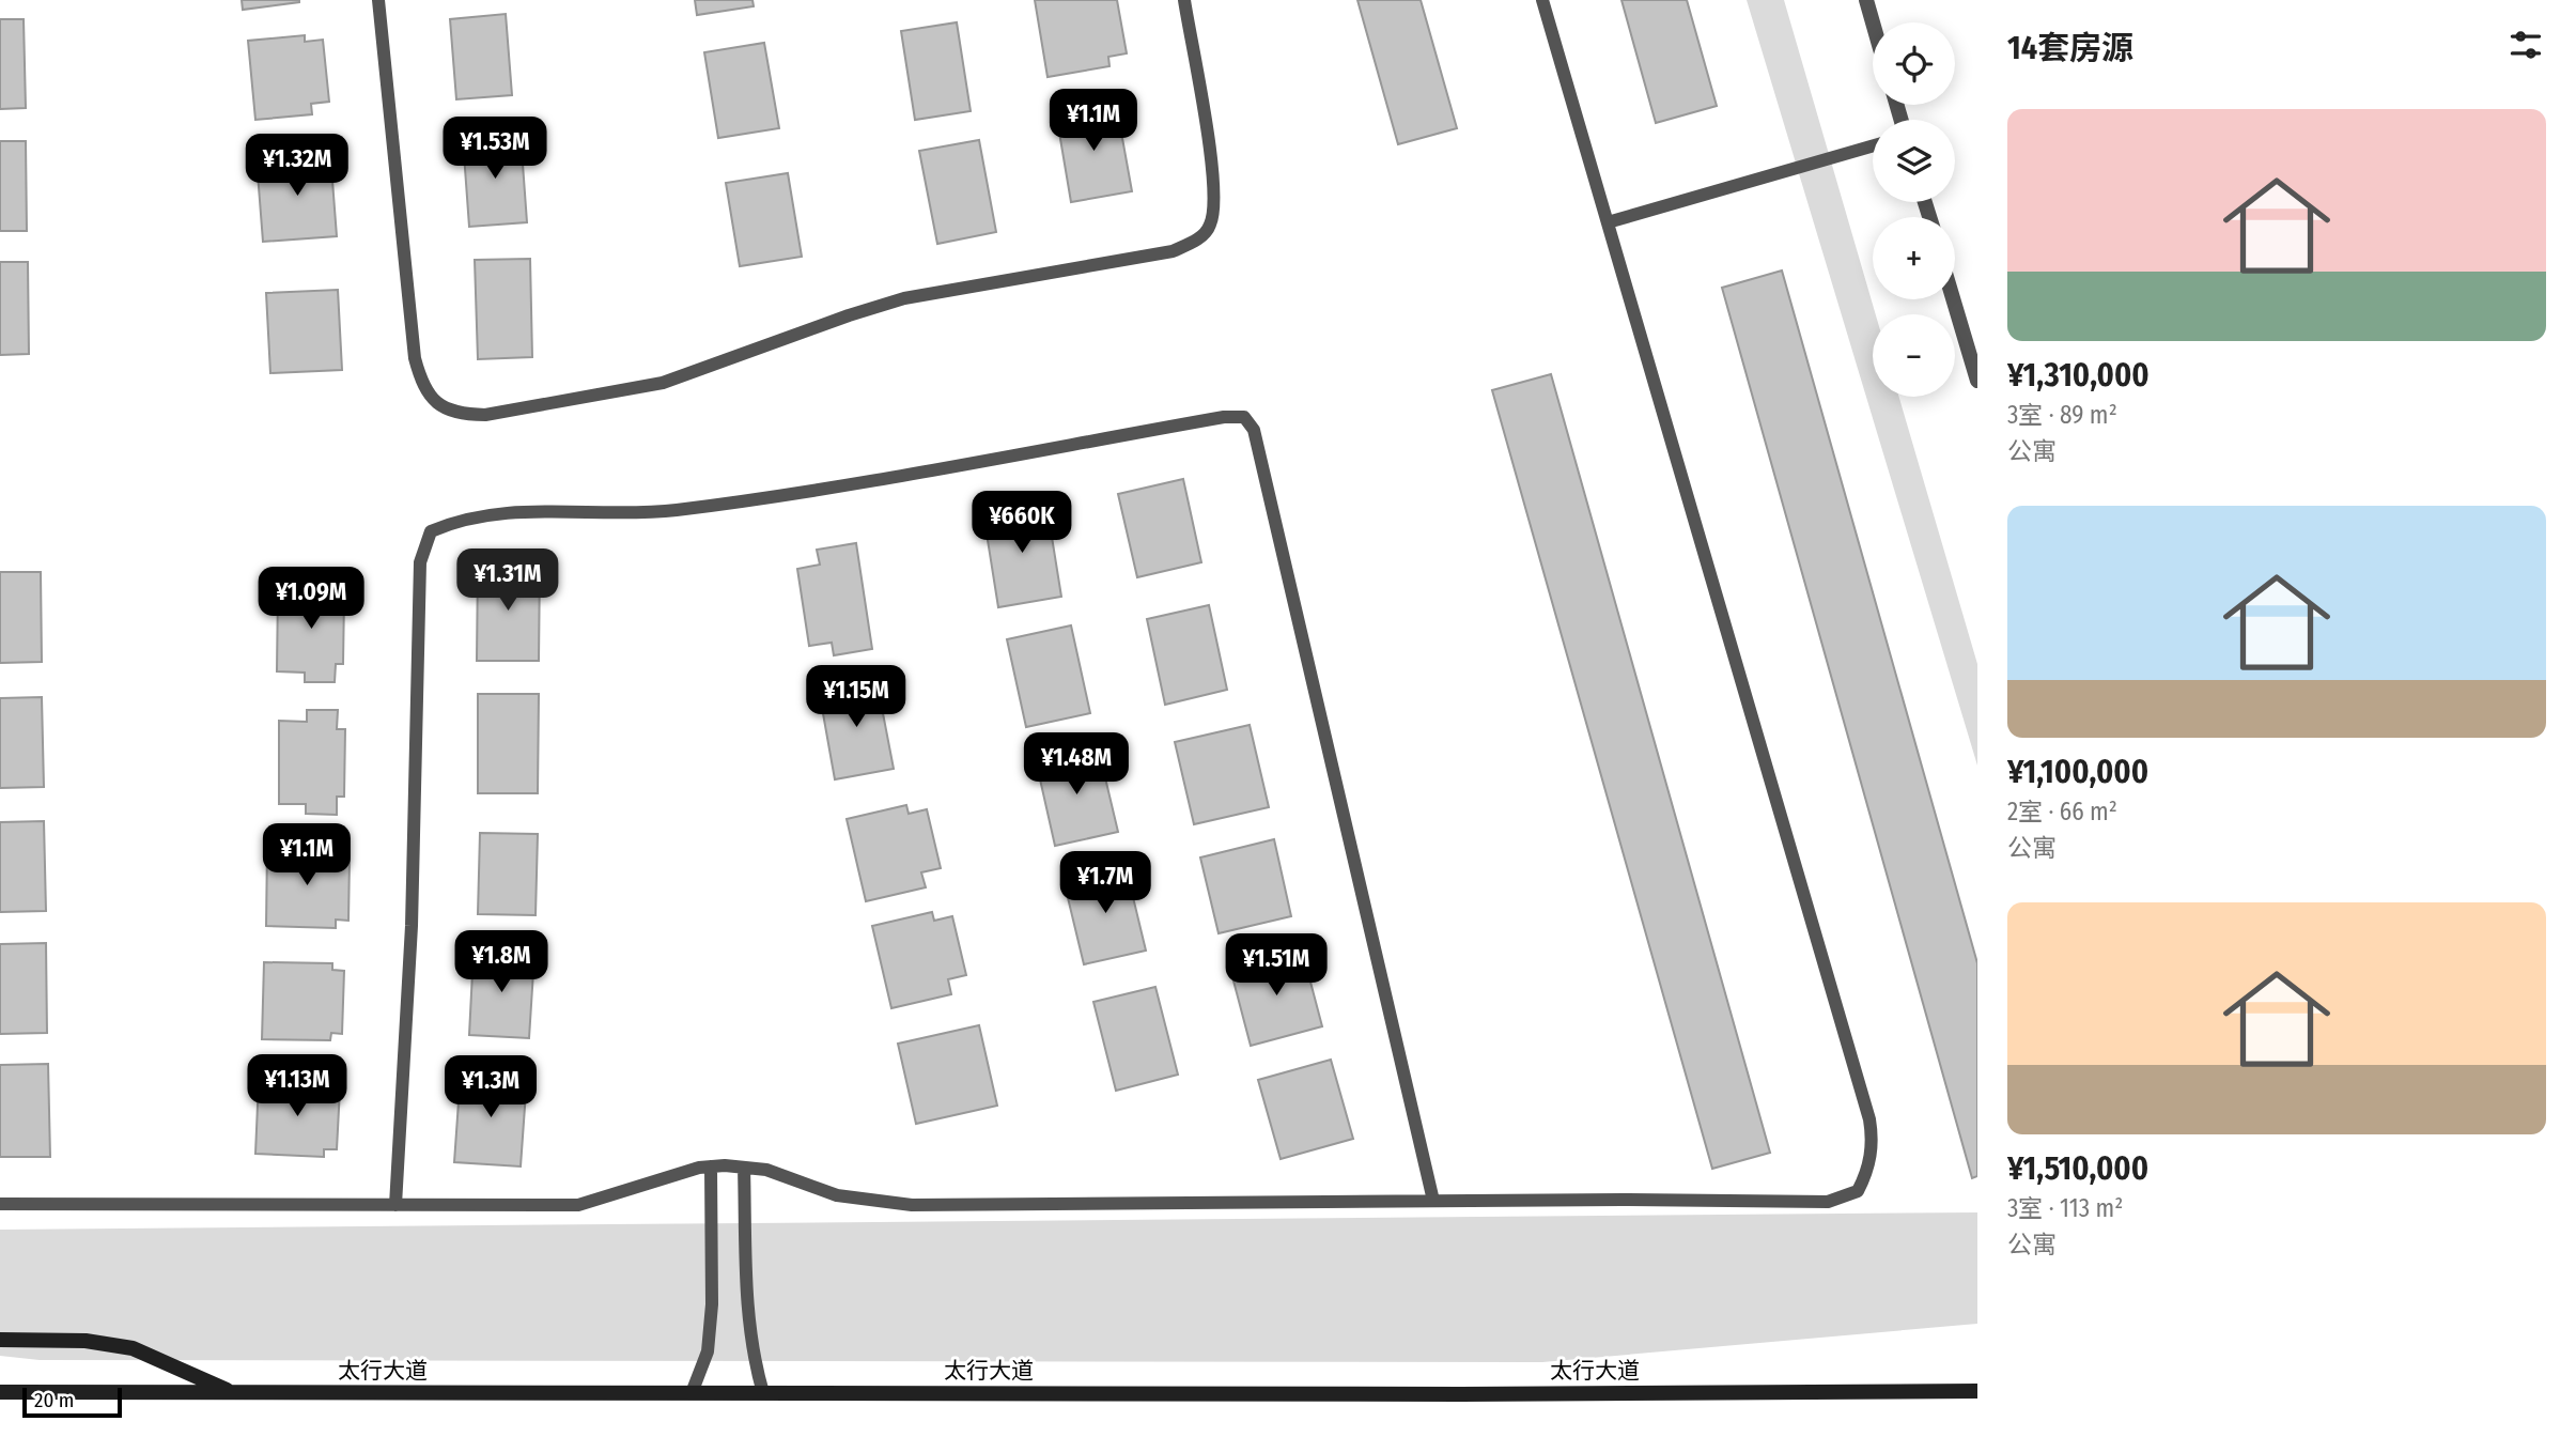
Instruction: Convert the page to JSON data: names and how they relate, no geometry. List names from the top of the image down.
{
  "streets": {
    "main road": ["太行大道"]
  },
  "scale_bar": "20 m",
  "page": {
    "heading": "14套房源",
    "map_buttons": ["+", "−"],
    "price": [
      "¥1.1M",
      "¥1.53M",
      "¥1.32M",
      "¥660K",
      "¥1.31M",
      "¥1.09M",
      "¥1.15M",
      "¥1.48M",
      "¥1.1M",
      "¥1.7M",
      "¥1.8M",
      "¥1.51M",
      "¥1.13M",
      "¥1.3M"
    ],
    "list": [
      {
        "name": "¥1,310,000",
        "note": "3室 · 89 m² · 公寓"
      },
      {
        "name": "¥1,100,000",
        "note": "2室 · 66 m² · 公寓"
      },
      {
        "name": "¥1,510,000",
        "note": "3室 · 113 m² · 公寓"
      }
    ],
    "scale": "20 m"
  }
}
